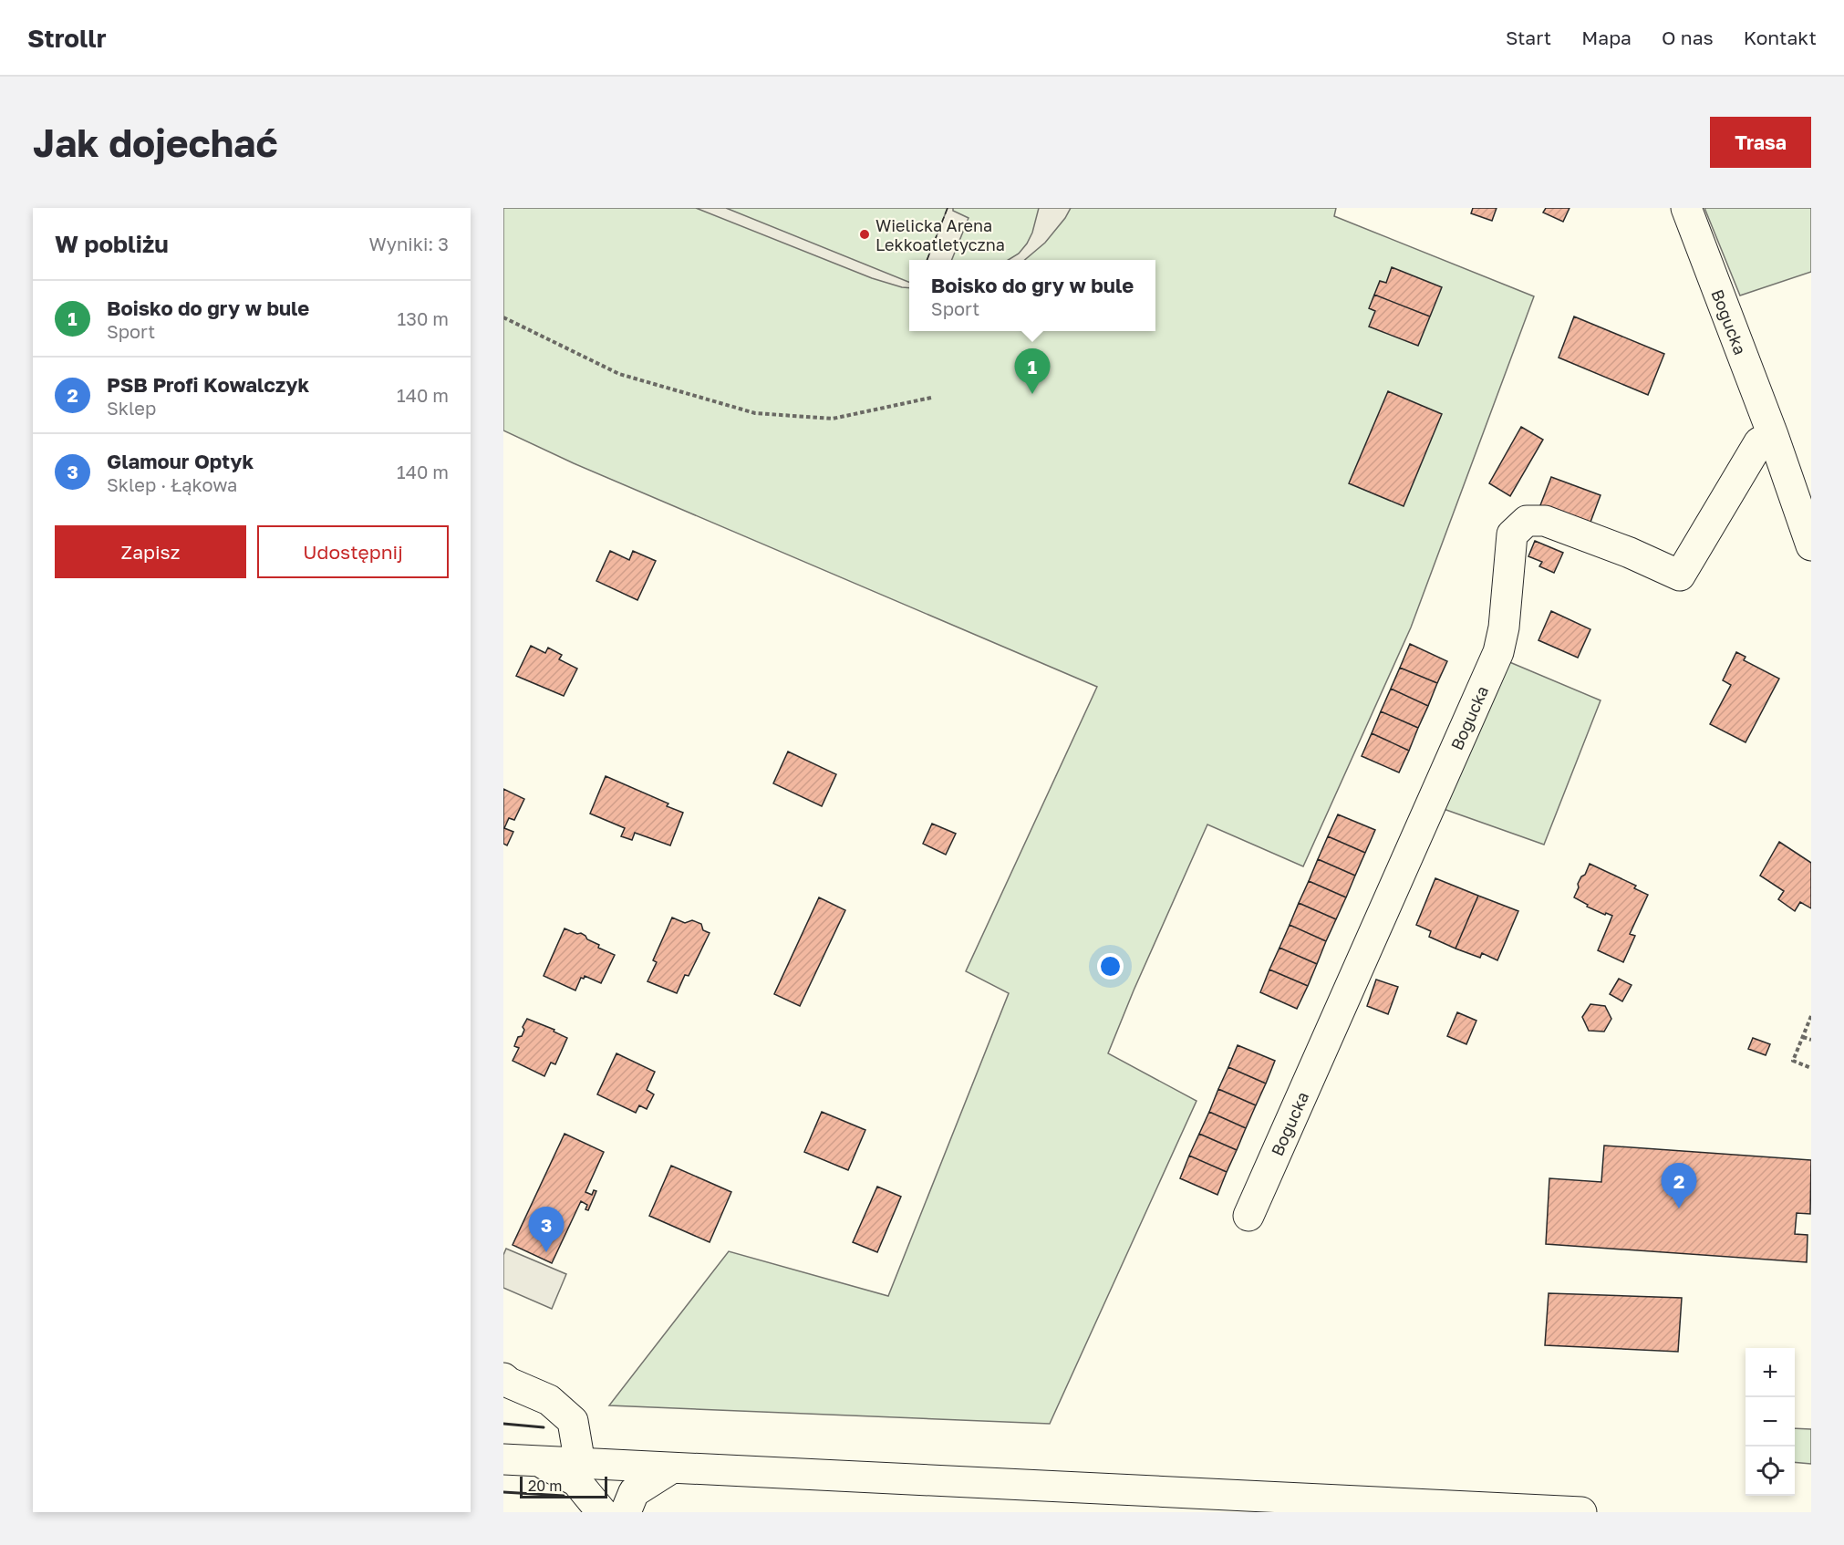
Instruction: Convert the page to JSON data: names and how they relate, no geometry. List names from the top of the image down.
{
  "streets": {
    "street": ["Bogucka"]
  },
  "places": ["Wielicka Arena Lekkoatletyczna"],
  "scale_bar": "20 m",
  "page": {
    "header": "Strollr",
    "nav": [
      "Start",
      "Mapa",
      "O nas",
      "Kontakt"
    ],
    "buttons": [
      "Trasa",
      ["Zapisz", "Udostępnij"]
    ],
    "title": "Jak dojechać",
    "heading": ["W pobliżu", "Wyniki: 3"],
    "popup": ["Boisko do gry w bule", "Sport"],
    "list": [
      {
        "mark": "1",
        "name": "Boisko do gry w bule",
        "note": "Sport",
        "value": "130 m"
      },
      {
        "mark": "2",
        "name": "PSB Profi Kowalczyk",
        "note": "Sklep",
        "value": "140 m"
      },
      {
        "mark": "3",
        "name": "Glamour Optyk",
        "note": "Sklep · Łąkowa",
        "value": "140 m"
      }
    ],
    "pins": ["1", "2", "3"],
    "map_buttons": ["+", "−"],
    "scale": "20 m"
  }
}
